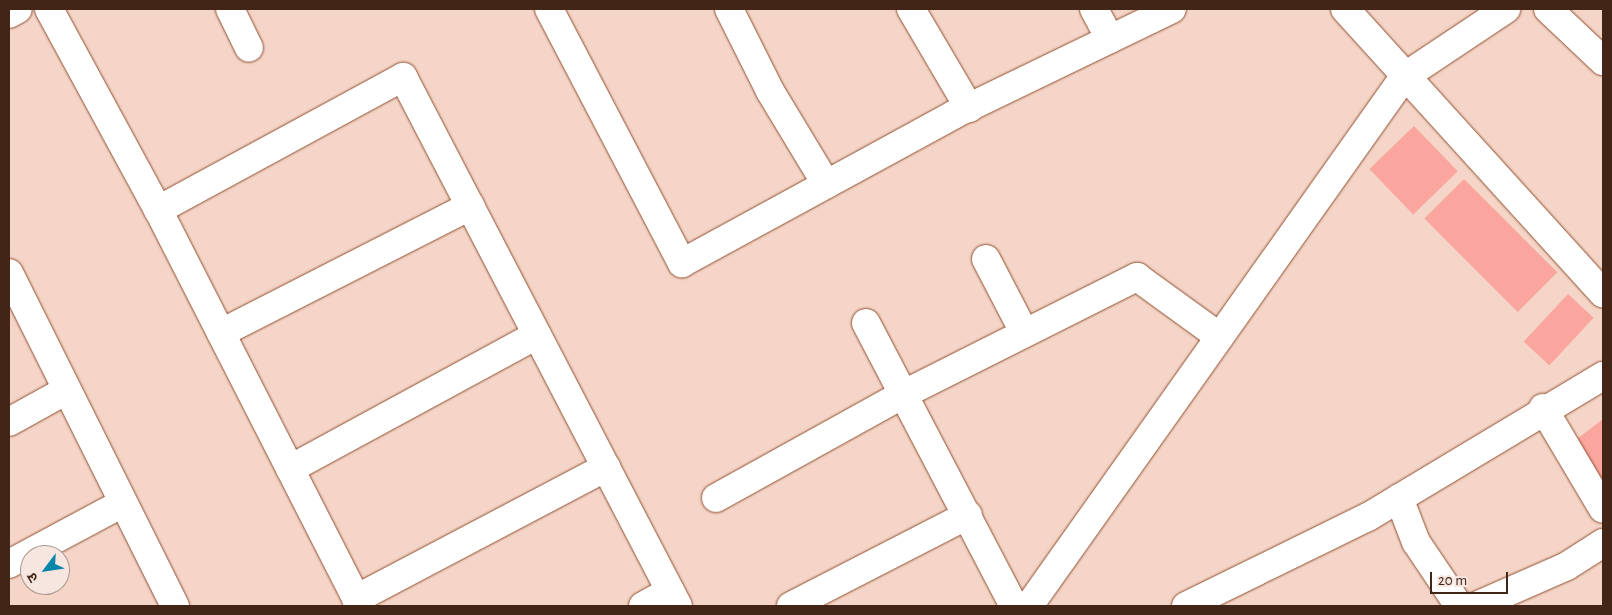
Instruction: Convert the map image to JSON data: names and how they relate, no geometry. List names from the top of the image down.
{
  "scale_bar": "20 m",
  "north": "bottom left"
}
